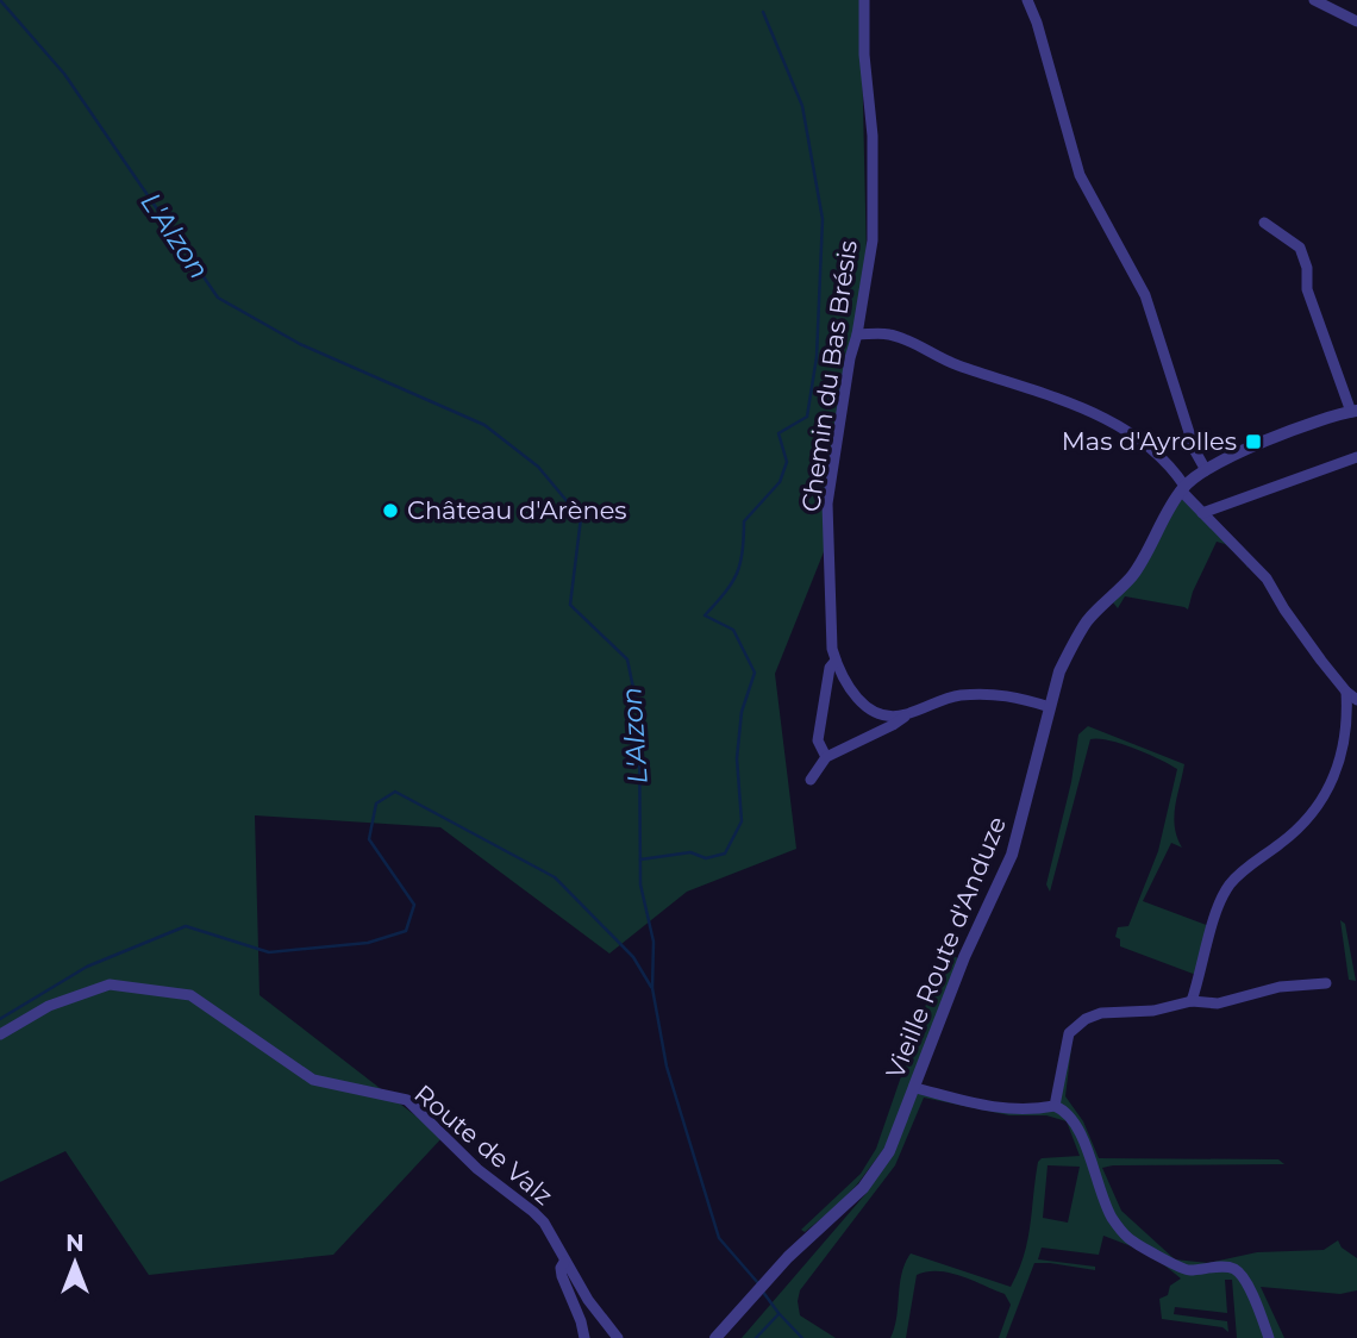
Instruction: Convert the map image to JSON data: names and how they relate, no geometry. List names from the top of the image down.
{
  "streets": {
    "street": ["Chemin du Bas Brésis", "Vieille Route d'Anduze", "Route de Valz"]
  },
  "water": ["L'Alzon"],
  "places": {
    "transit": ["Mas d'Ayrolles"],
    "other": ["Château d'Arènes"]
  },
  "north": "top"
}
